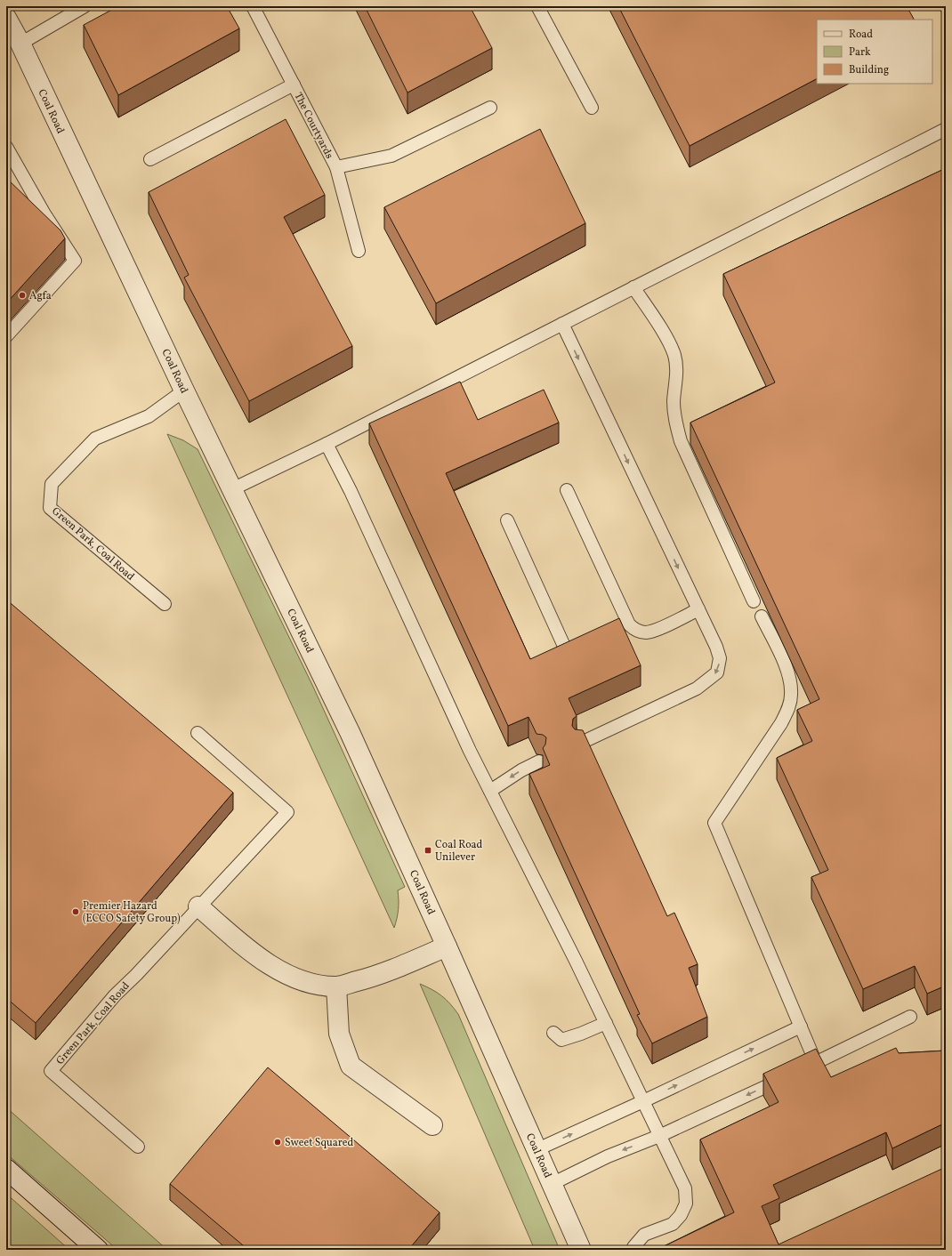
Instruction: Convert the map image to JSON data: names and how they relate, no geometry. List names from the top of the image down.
{
  "streets": {
    "street": ["Coal Road"],
    "lane": ["The Courtyards", "Green Park, Coal Road"]
  },
  "crossings": [
    ["Coal Road", "Green Park, Coal Road"]
  ],
  "places": {
    "other": ["Agfa", "Premier Hazard (ECCO Safety Group)", "Sweet Squared"],
    "transit": ["Coal Road Unilever"]
  },
  "legend": ["Road", "Park", "Building"]
}
